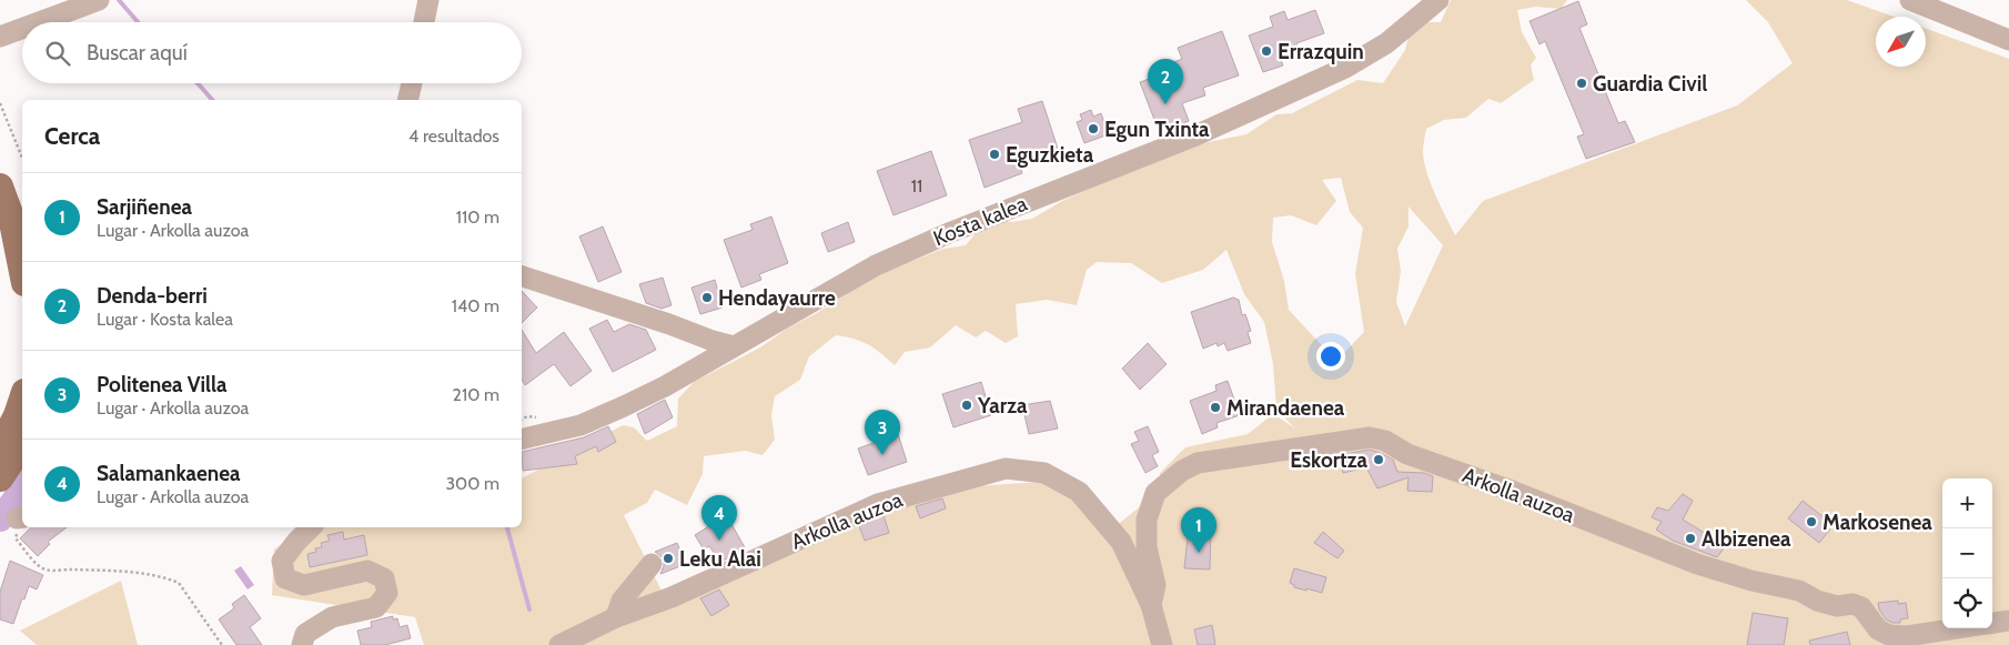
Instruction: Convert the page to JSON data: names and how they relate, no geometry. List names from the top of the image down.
{
  "streets": {
    "street": ["Kosta kalea", "Arkolla auzoa"]
  },
  "places": [
    "Errazquin",
    "Guardia Civil",
    "Egun Txinta",
    "Eguzkieta",
    "Hendayaurre",
    "Yarza",
    "Mirandaenea",
    "Eskortza",
    "Markosenea",
    "Albizenea",
    "Leku Alai"
  ],
  "house_numbers": ["11"],
  "north": "bottom left",
  "page": {
    "search": "Buscar aquí",
    "pins": [
      "2",
      "3",
      "4",
      "1"
    ],
    "heading": ["Cerca", "4 resultados"],
    "list": [
      {
        "mark": "1",
        "name": "Sarjiñenea",
        "note": "Lugar · Arkolla auzoa",
        "value": "110 m"
      },
      {
        "mark": "2",
        "name": "Denda-berri",
        "note": "Lugar · Kosta kalea",
        "value": "140 m"
      },
      {
        "mark": "3",
        "name": "Politenea Villa",
        "note": "Lugar · Arkolla auzoa",
        "value": "210 m"
      },
      {
        "mark": "4",
        "name": "Salamankaenea",
        "note": "Lugar · Arkolla auzoa",
        "value": "300 m"
      }
    ],
    "map_buttons": ["+", "−"]
  }
}
